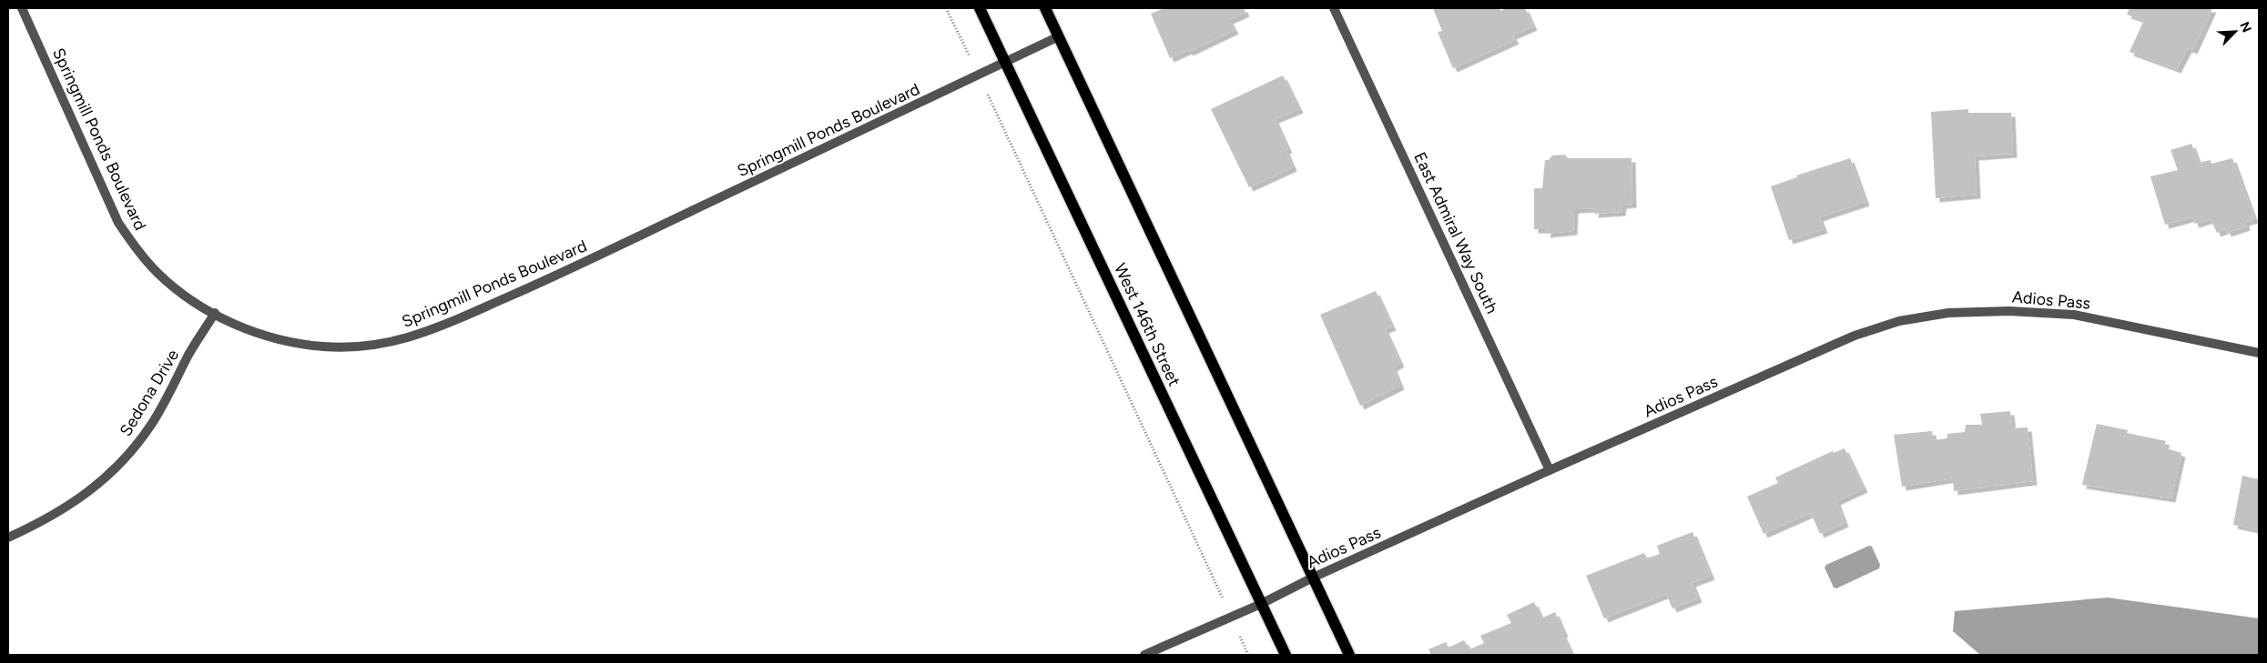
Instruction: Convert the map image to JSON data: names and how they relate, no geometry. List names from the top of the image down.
{
  "streets": {
    "main road": ["West 146th Street"],
    "street": [
      "Springmill Ponds Boulevard",
      "East Admiral Way South",
      "Adios Pass",
      "Sedona Drive"
    ]
  },
  "crossings": [
    ["Springmill Ponds Boulevard", "West 146th Street"],
    ["Springmill Ponds Boulevard", "Sedona Drive"],
    ["East Admiral Way South", "Adios Pass"],
    ["Adios Pass", "West 146th Street"]
  ],
  "north": "top right"
}
